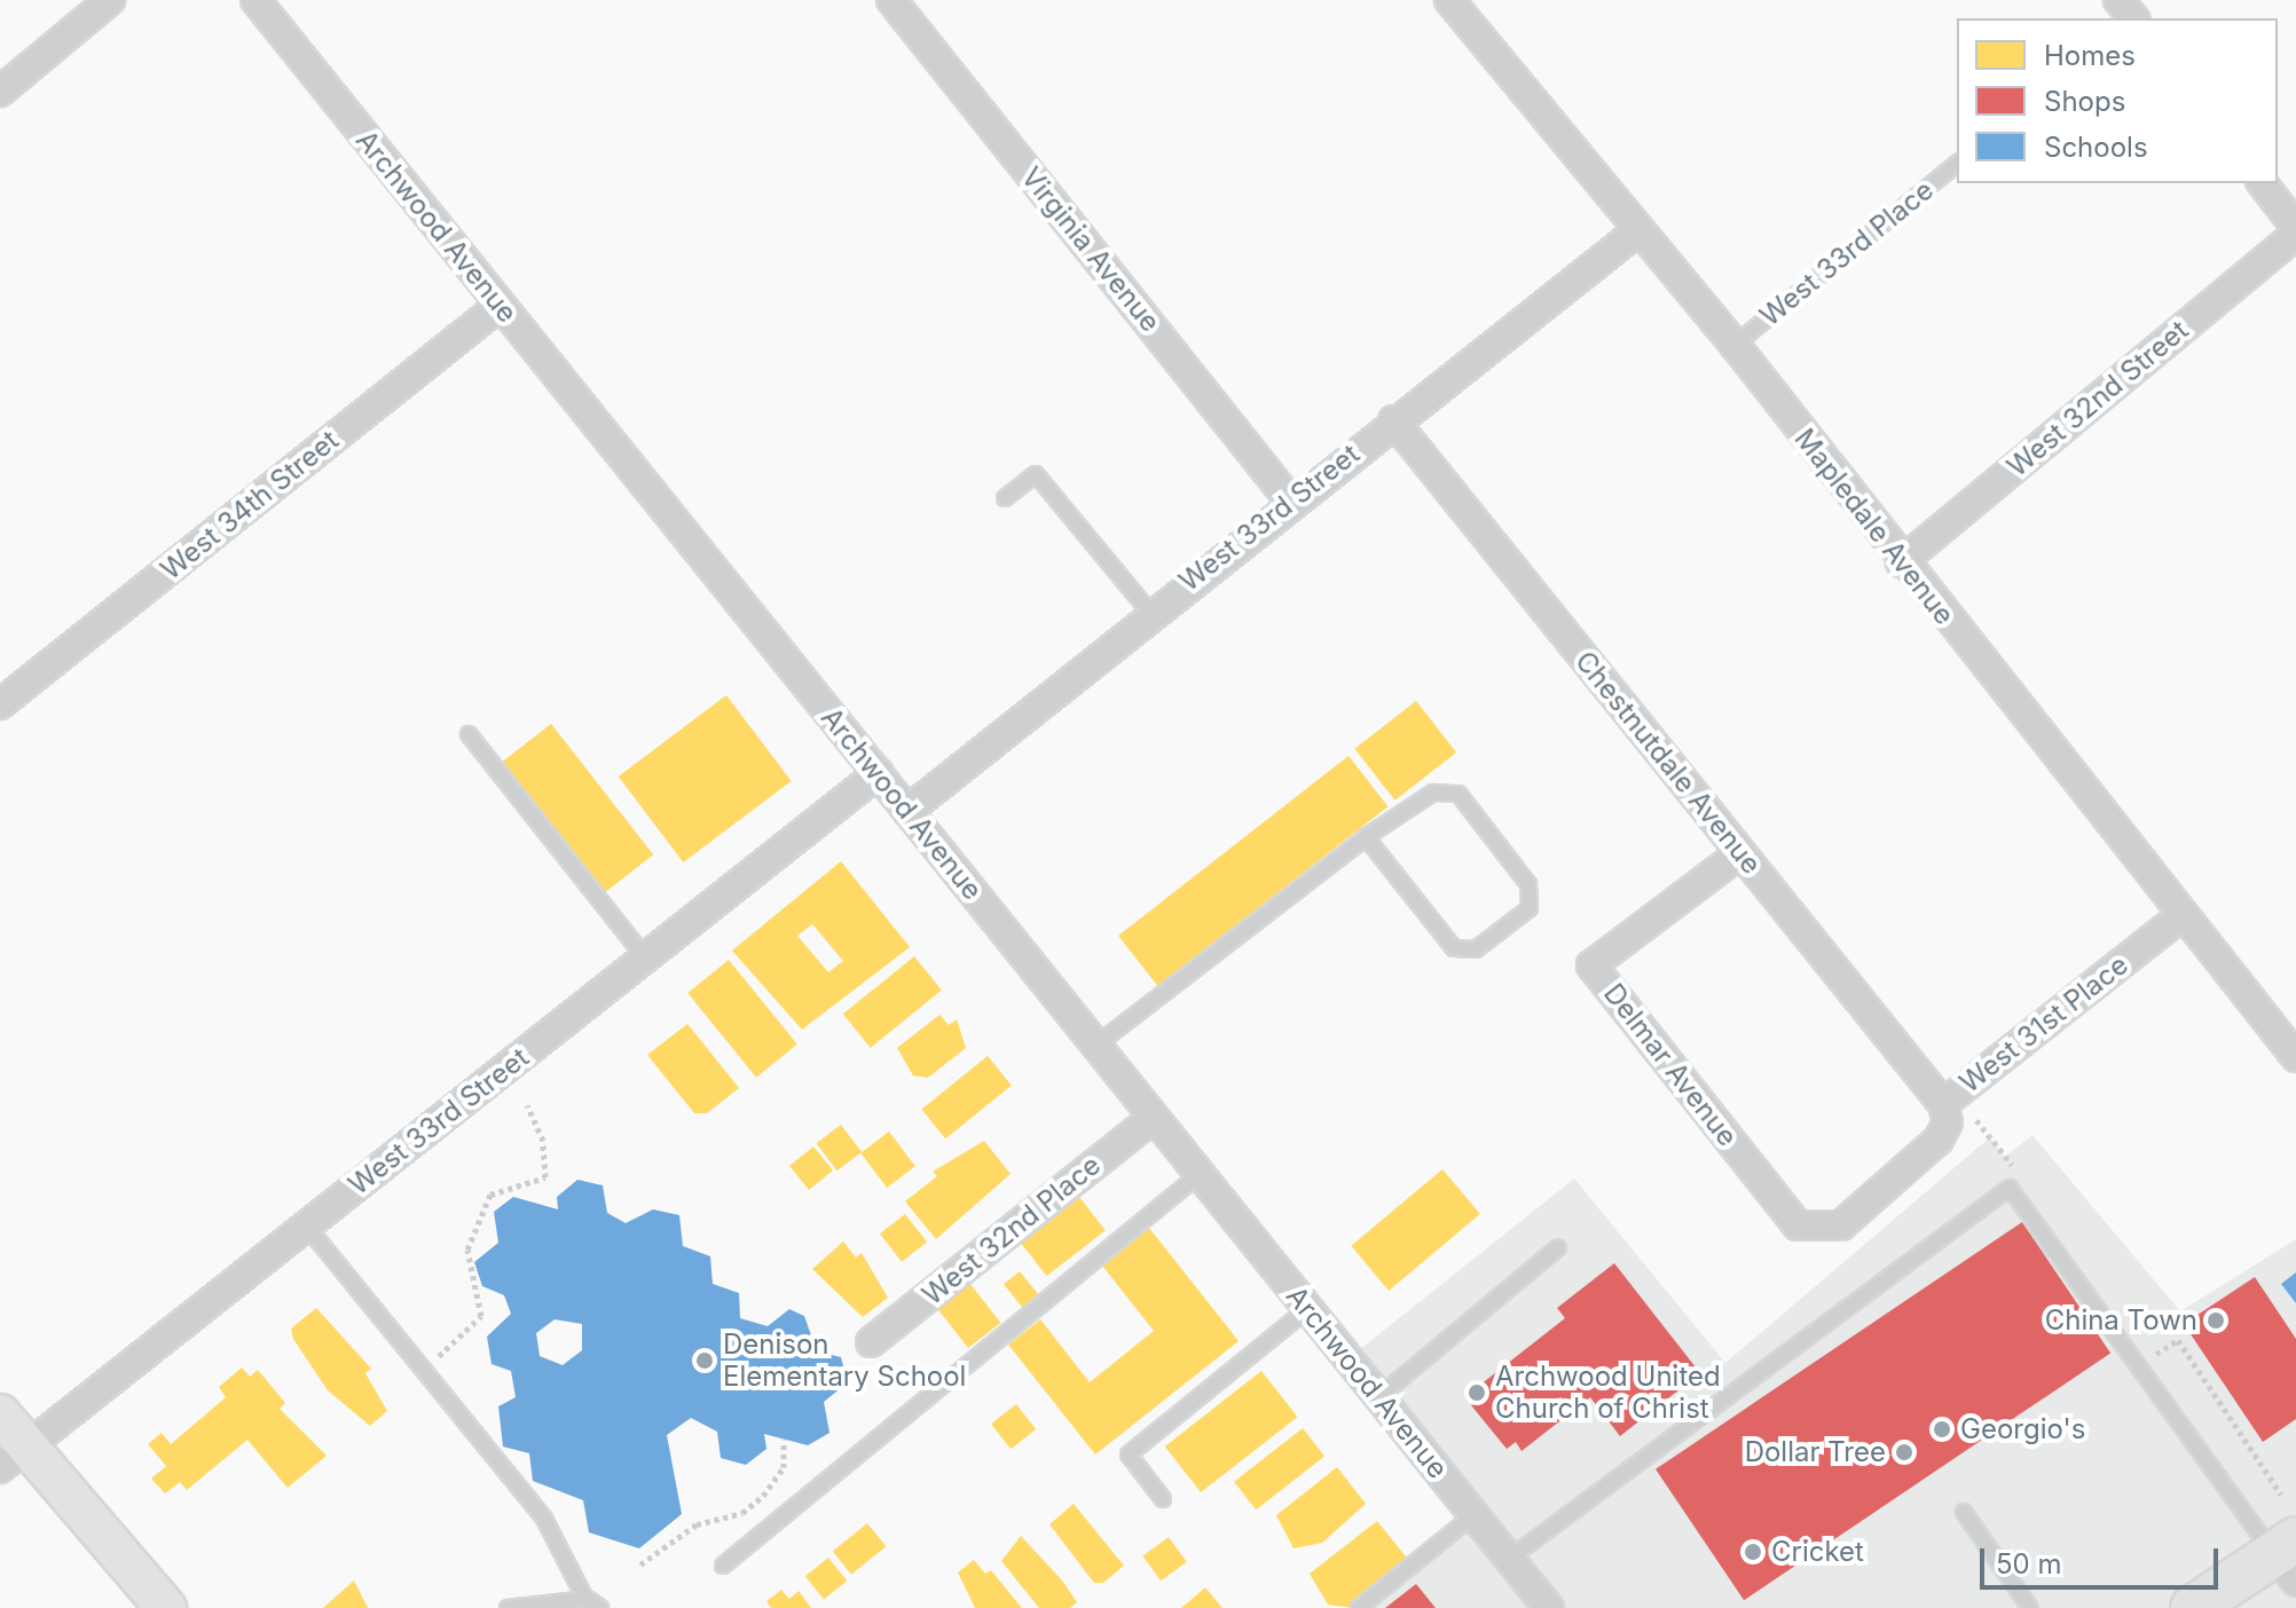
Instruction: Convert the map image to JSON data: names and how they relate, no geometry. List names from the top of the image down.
{
  "streets": {
    "street": [
      "Archwood Avenue",
      "Virginia Avenue",
      "West 32nd Street",
      "West 34th Street",
      "West 33rd Street",
      "Mapledale Avenue",
      "Chestnutdale Avenue",
      "West 31st Place",
      "Delmar Avenue",
      "West 32nd Place"
    ],
    "lane": ["West 33rd Place"]
  },
  "crossings": [
    ["Archwood Avenue", "West 34th Street"],
    ["Archwood Avenue", "West 33rd Street"],
    ["Archwood Avenue", "West 32nd Place"],
    ["Virginia Avenue", "West 33rd Street"],
    ["West 33rd Place", "Mapledale Avenue"],
    ["West 32nd Street", "Mapledale Avenue"],
    ["West 33rd Street", "Mapledale Avenue"],
    ["West 33rd Street", "Chestnutdale Avenue"],
    ["Mapledale Avenue", "West 31st Place"],
    ["Chestnutdale Avenue", "West 31st Place"],
    ["Chestnutdale Avenue", "Delmar Avenue"],
    ["West 31st Place", "Delmar Avenue"]
  ],
  "places": [
    "China Town",
    "Denison Elementary School",
    "Archwood United Church of Christ",
    "Georgio's",
    "Dollar Tree",
    "Cricket"
  ],
  "legend": ["Homes", "Shops", "Schools"],
  "scale_bar": "50 m"
}
